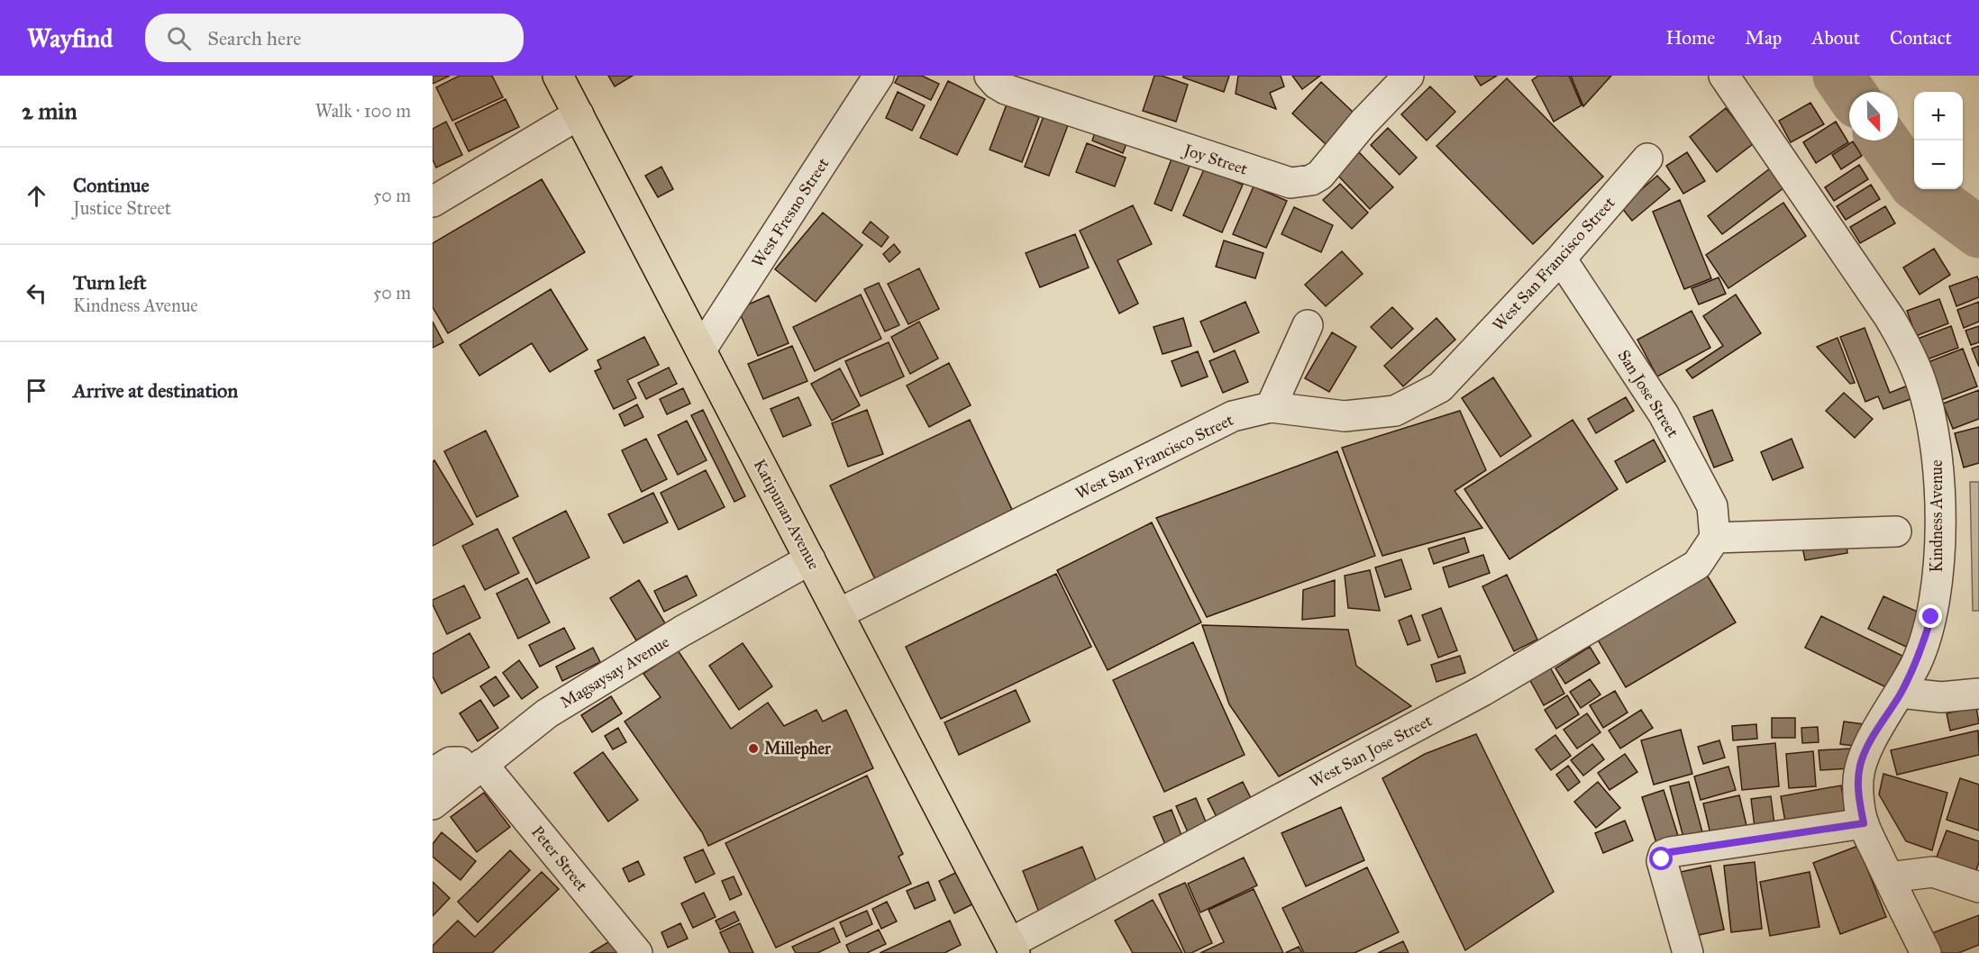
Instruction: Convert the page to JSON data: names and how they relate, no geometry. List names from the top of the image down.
{
  "streets": {
    "main road": ["Katipunan Avenue"],
    "street": [
      "Joy Street",
      "West Fresno Street",
      "West San Francisco Street",
      "San Jose Street",
      "Kindness Avenue",
      "Magsaysay Avenue",
      "West San Jose Street",
      "Peter Street"
    ]
  },
  "crossings": [
    ["West Fresno Street", "Katipunan Avenue"],
    ["West San Francisco Street", "San Jose Street"],
    ["West San Francisco Street", "Katipunan Avenue"],
    ["San Jose Street", "West San Jose Street"],
    ["Katipunan Avenue", "Magsaysay Avenue"],
    ["Katipunan Avenue", "West San Jose Street"],
    ["Magsaysay Avenue", "Peter Street"]
  ],
  "places": ["Millepher"],
  "north": "bottom",
  "page": {
    "header": "Wayfind",
    "search": "Search here",
    "nav": [
      "Home",
      "Map",
      "About",
      "Contact"
    ],
    "heading": ["2 min", "Walk · 100 m"],
    "map_buttons": ["+", "−"],
    "list": [
      ["Continue", "Justice Street", "50 m"],
      ["Turn left", "Kindness Avenue", "50 m"],
      "Arrive at destination"
    ]
  }
}
